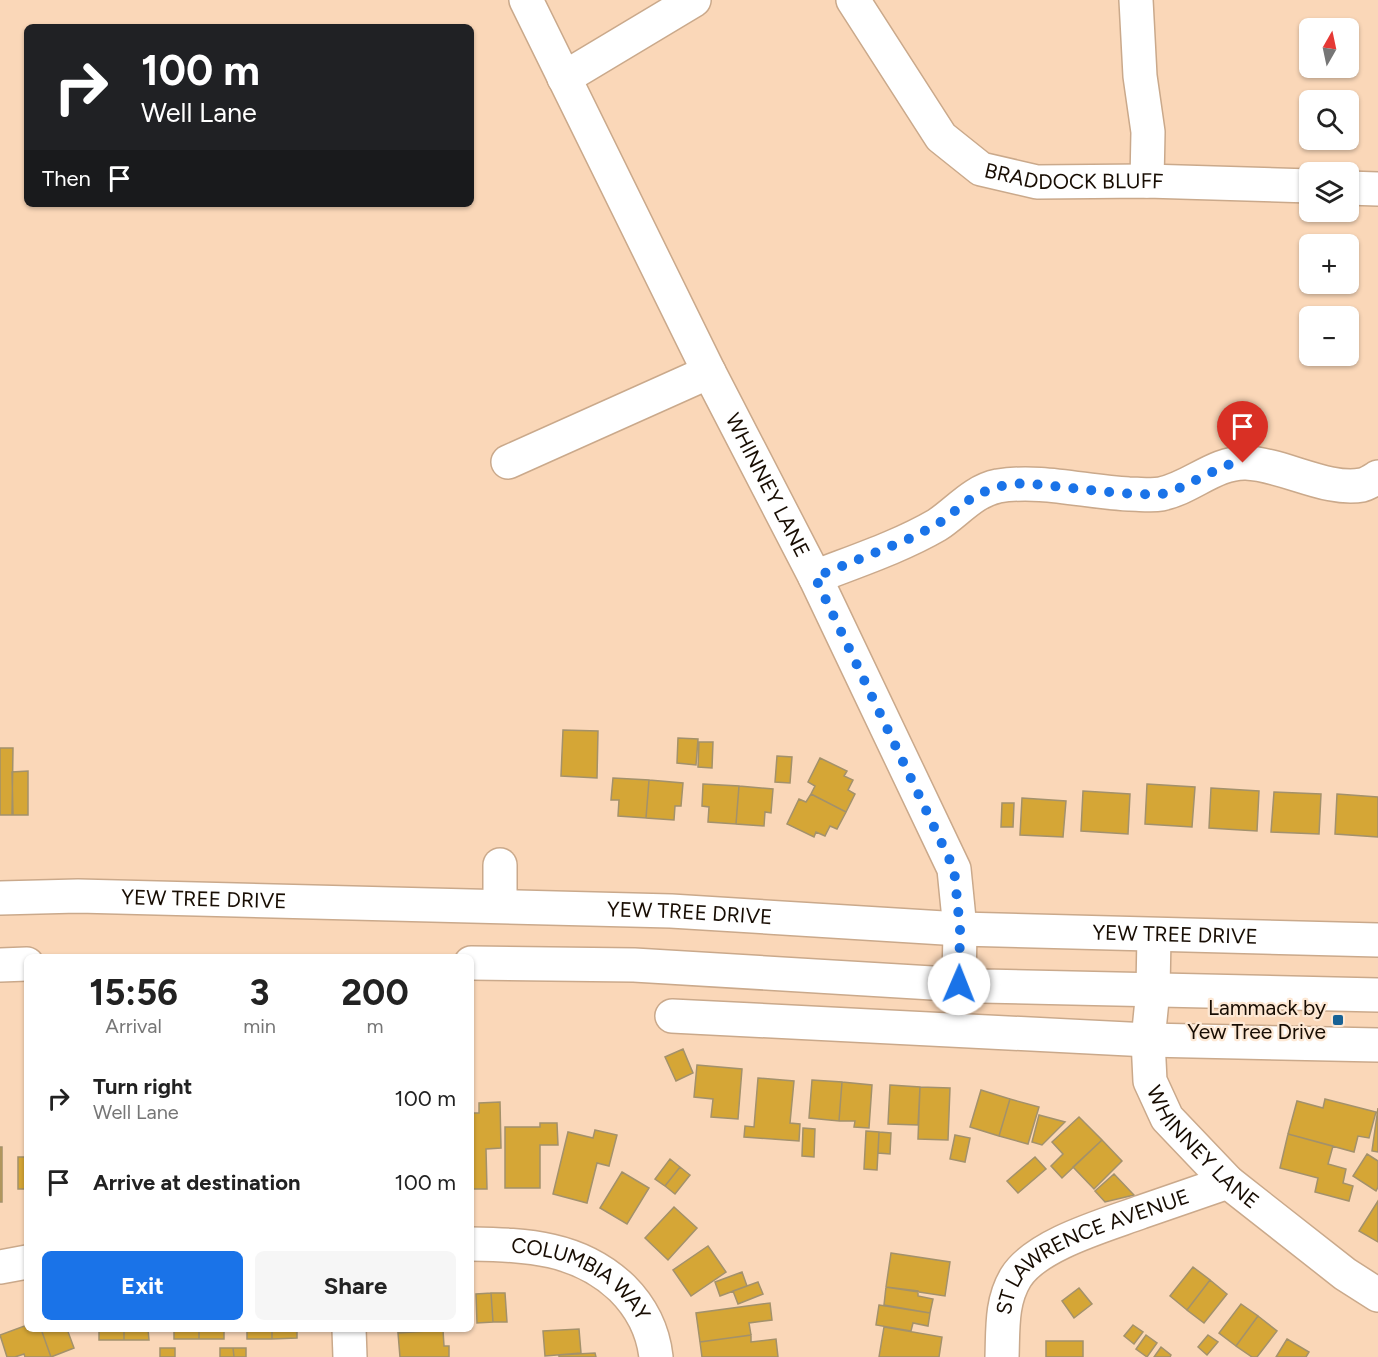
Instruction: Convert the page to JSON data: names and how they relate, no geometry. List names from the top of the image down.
{
  "streets": {
    "main road": [
      "BRADDOCK BLUFF",
      "WHINNEY LANE",
      "YEW TREE DRIVE",
      "ST LAWRENCE AVENUE",
      "COLUMBIA WAY"
    ]
  },
  "crossings": [
    ["WHINNEY LANE", "YEW TREE DRIVE"],
    ["WHINNEY LANE", "ST LAWRENCE AVENUE"]
  ],
  "places": {
    "transit": ["Lammack by Yew Tree Drive"]
  },
  "north": "top",
  "page": {
    "map_buttons": ["+", "−"],
    "turn": ["100 m", "Well Lane"],
    "then": "Then",
    "eta": [
      "15:56",
      "Arrival",
      "3",
      "min",
      "200",
      "m"
    ],
    "list": [
      {
        "name": "Turn right",
        "note": "Well Lane",
        "value": "100 m"
      },
      {
        "name": "Arrive at destination",
        "value": "100 m"
      }
    ],
    "buttons": ["Exit", "Share"]
  }
}
